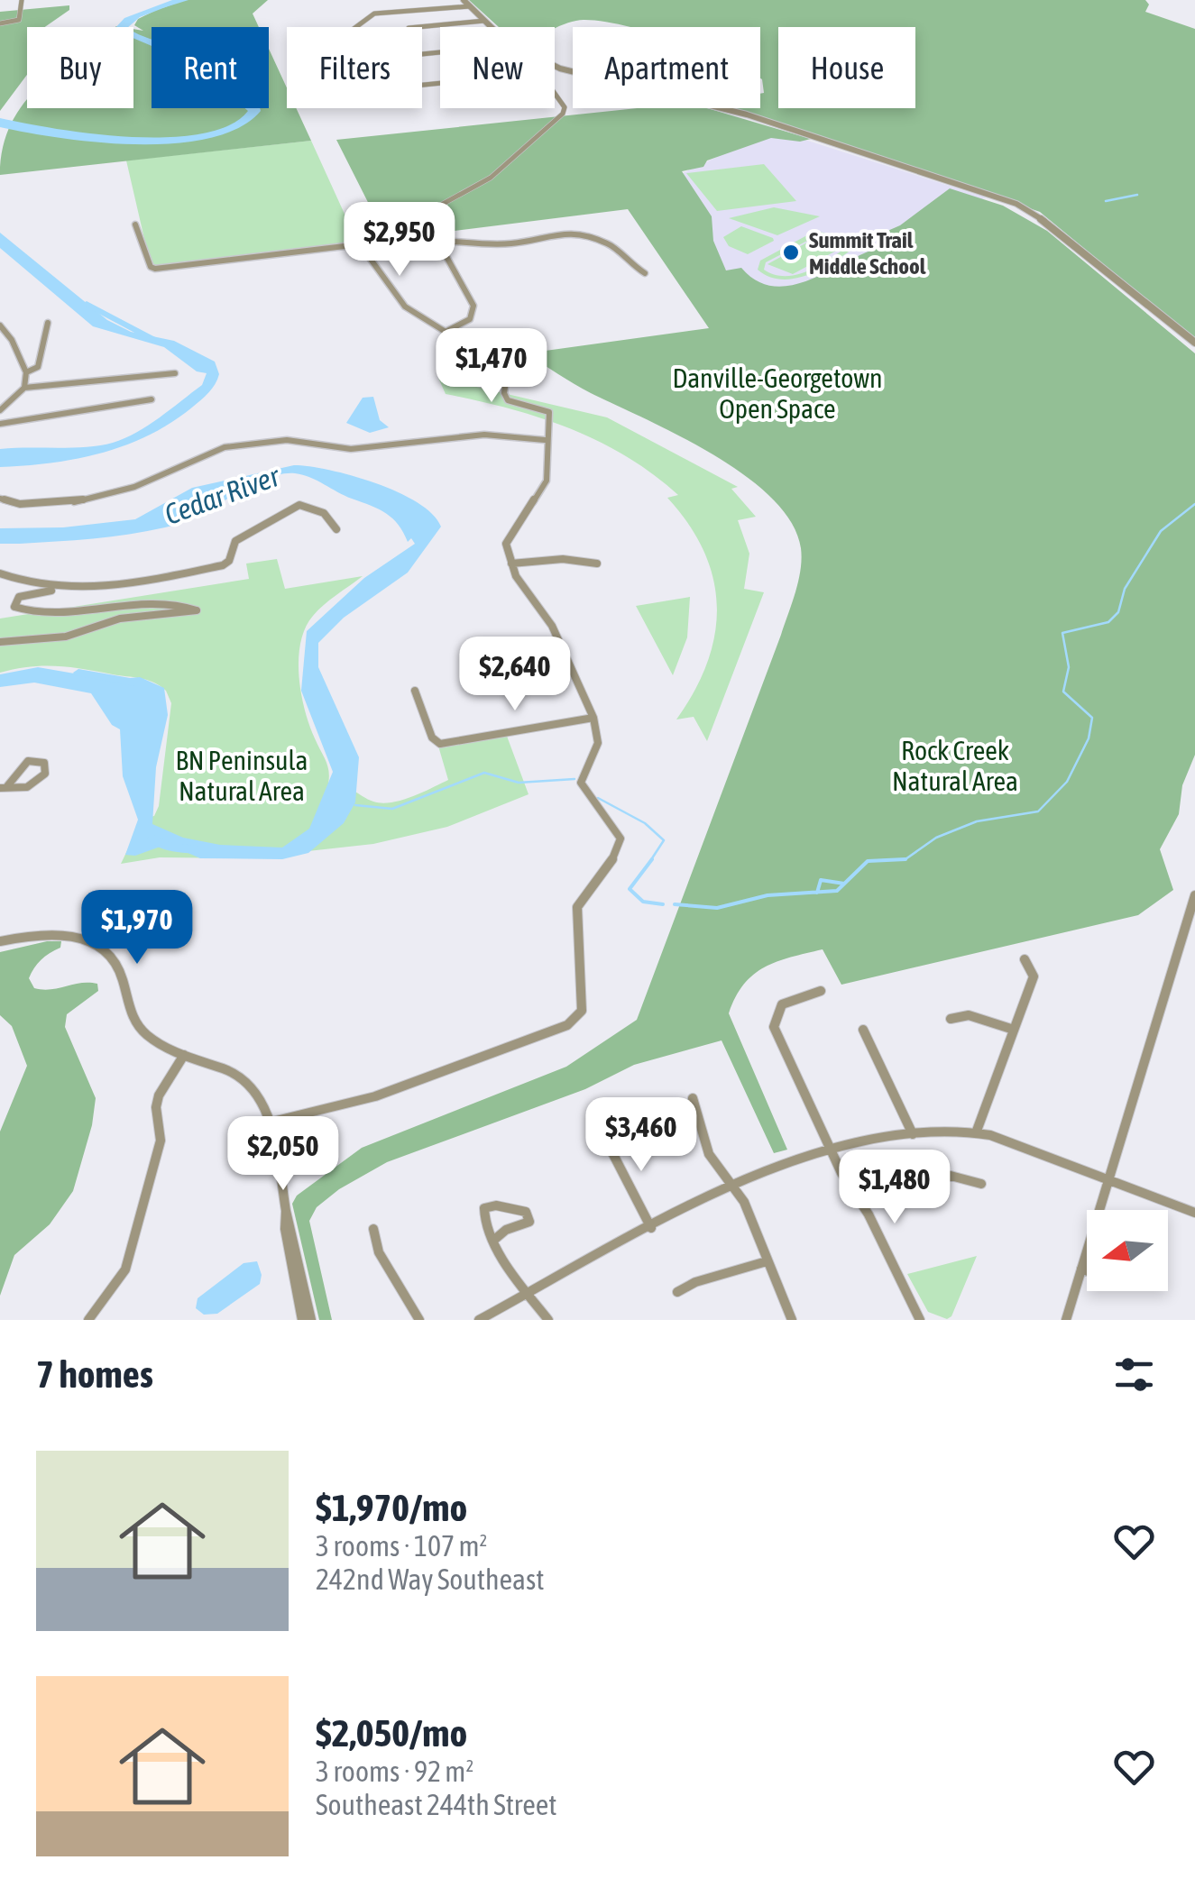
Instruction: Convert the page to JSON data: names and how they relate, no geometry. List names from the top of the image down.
{
  "water": ["Cedar River"],
  "parks": ["Danville-Georgetown Open Space", "Rock Creek Natural Area", "BN Peninsula Natural Area"],
  "places": ["Summit Trail Middle School"],
  "north": "left",
  "page": {
    "chip": [
      "Buy",
      "Rent",
      "Filters",
      "New",
      "Apartment",
      "House"
    ],
    "price": [
      "$2,950",
      "$1,470",
      "$2,640",
      "$1,970",
      "$3,460",
      "$2,050",
      "$1,480"
    ],
    "heading": "7 homes",
    "list": [
      {
        "name": "$1,970/mo",
        "note": "3 rooms · 107 m² · 242nd Way Southeast"
      },
      {
        "name": "$2,050/mo",
        "note": "3 rooms · 92 m² · Southeast 244th Street"
      }
    ]
  }
}
